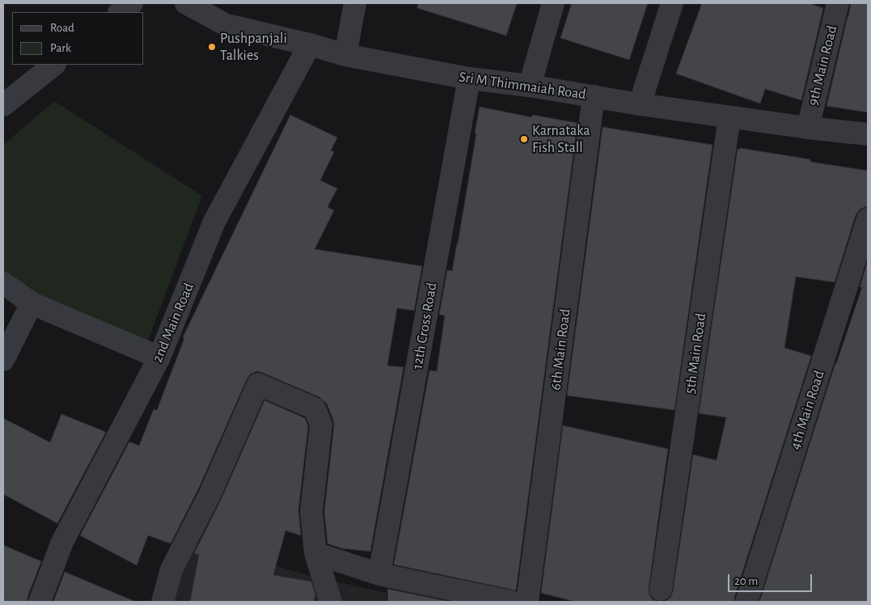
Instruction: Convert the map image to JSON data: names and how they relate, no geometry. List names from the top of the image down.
{
  "streets": {
    "street": [
      "9th Main Road",
      "Sri M Thimmaiah Road",
      "2nd Main Road",
      "12th Cross Road",
      "6th Main Road",
      "5th Main Road",
      "4th Main Road"
    ]
  },
  "crossings": [
    ["9th Main Road", "Sri M Thimmaiah Road"],
    ["Sri M Thimmaiah Road", "2nd Main Road"],
    ["Sri M Thimmaiah Road", "12th Cross Road"],
    ["Sri M Thimmaiah Road", "6th Main Road"],
    ["Sri M Thimmaiah Road", "5th Main Road"]
  ],
  "places": ["Pushpanjali Talkies", "Karnataka Fish Stall"],
  "legend": ["Road", "Park"],
  "scale_bar": "20 m"
}
